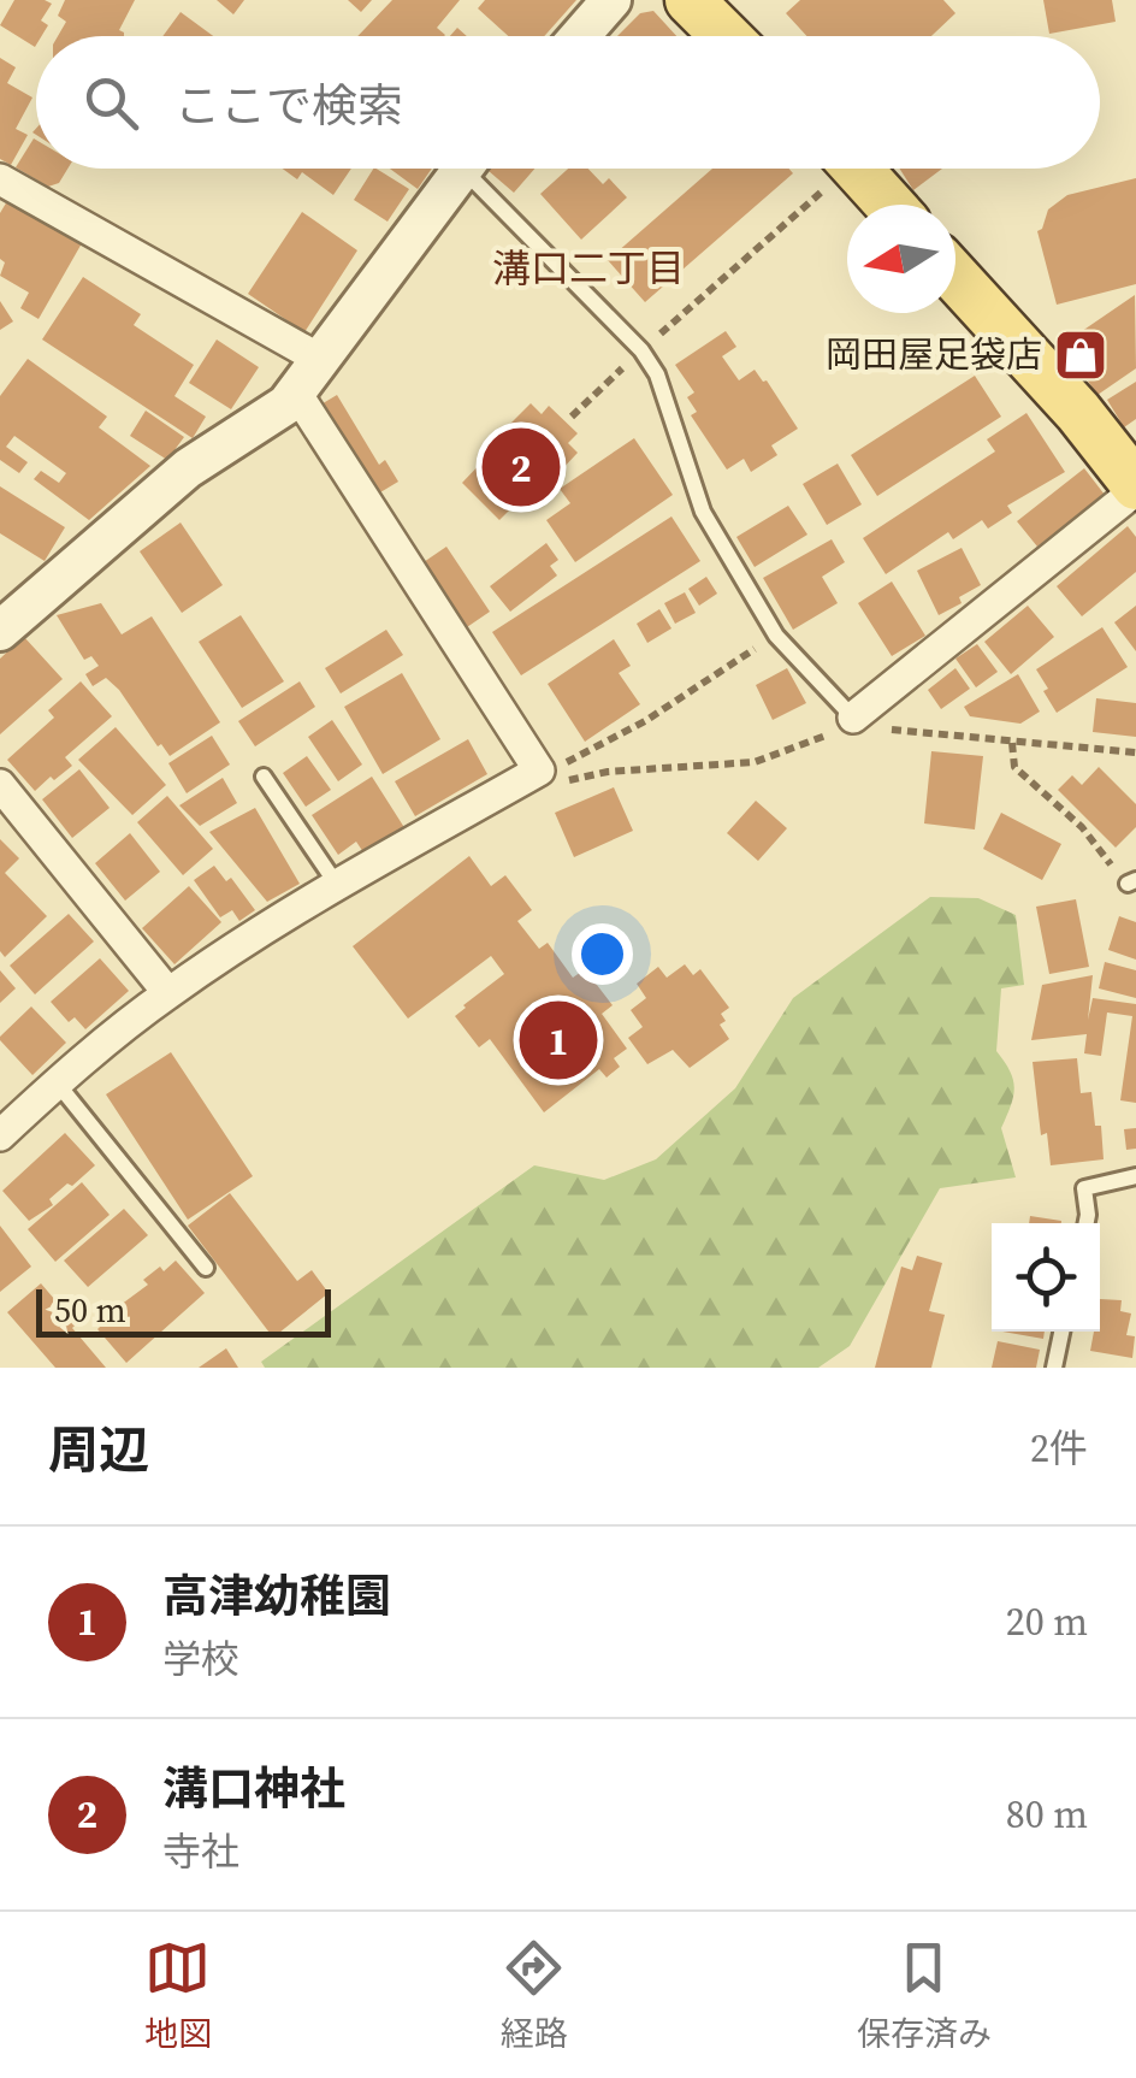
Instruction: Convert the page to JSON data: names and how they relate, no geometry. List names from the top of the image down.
{
  "districts": ["溝口二丁目"],
  "places": {
    "shop": ["岡田屋足袋店"]
  },
  "scale_bar": "50 m",
  "north": "left",
  "page": {
    "search": "ここで検索",
    "pins": ["2", "1"],
    "scale": "50 m",
    "heading": ["周辺", "2件"],
    "list": [
      {
        "mark": "1",
        "name": "高津幼稚園",
        "note": "学校",
        "value": "20 m"
      },
      {
        "mark": "2",
        "name": "溝口神社",
        "note": "寺社",
        "value": "80 m"
      }
    ],
    "nav": ["地図", "経路", "保存済み"]
  }
}
